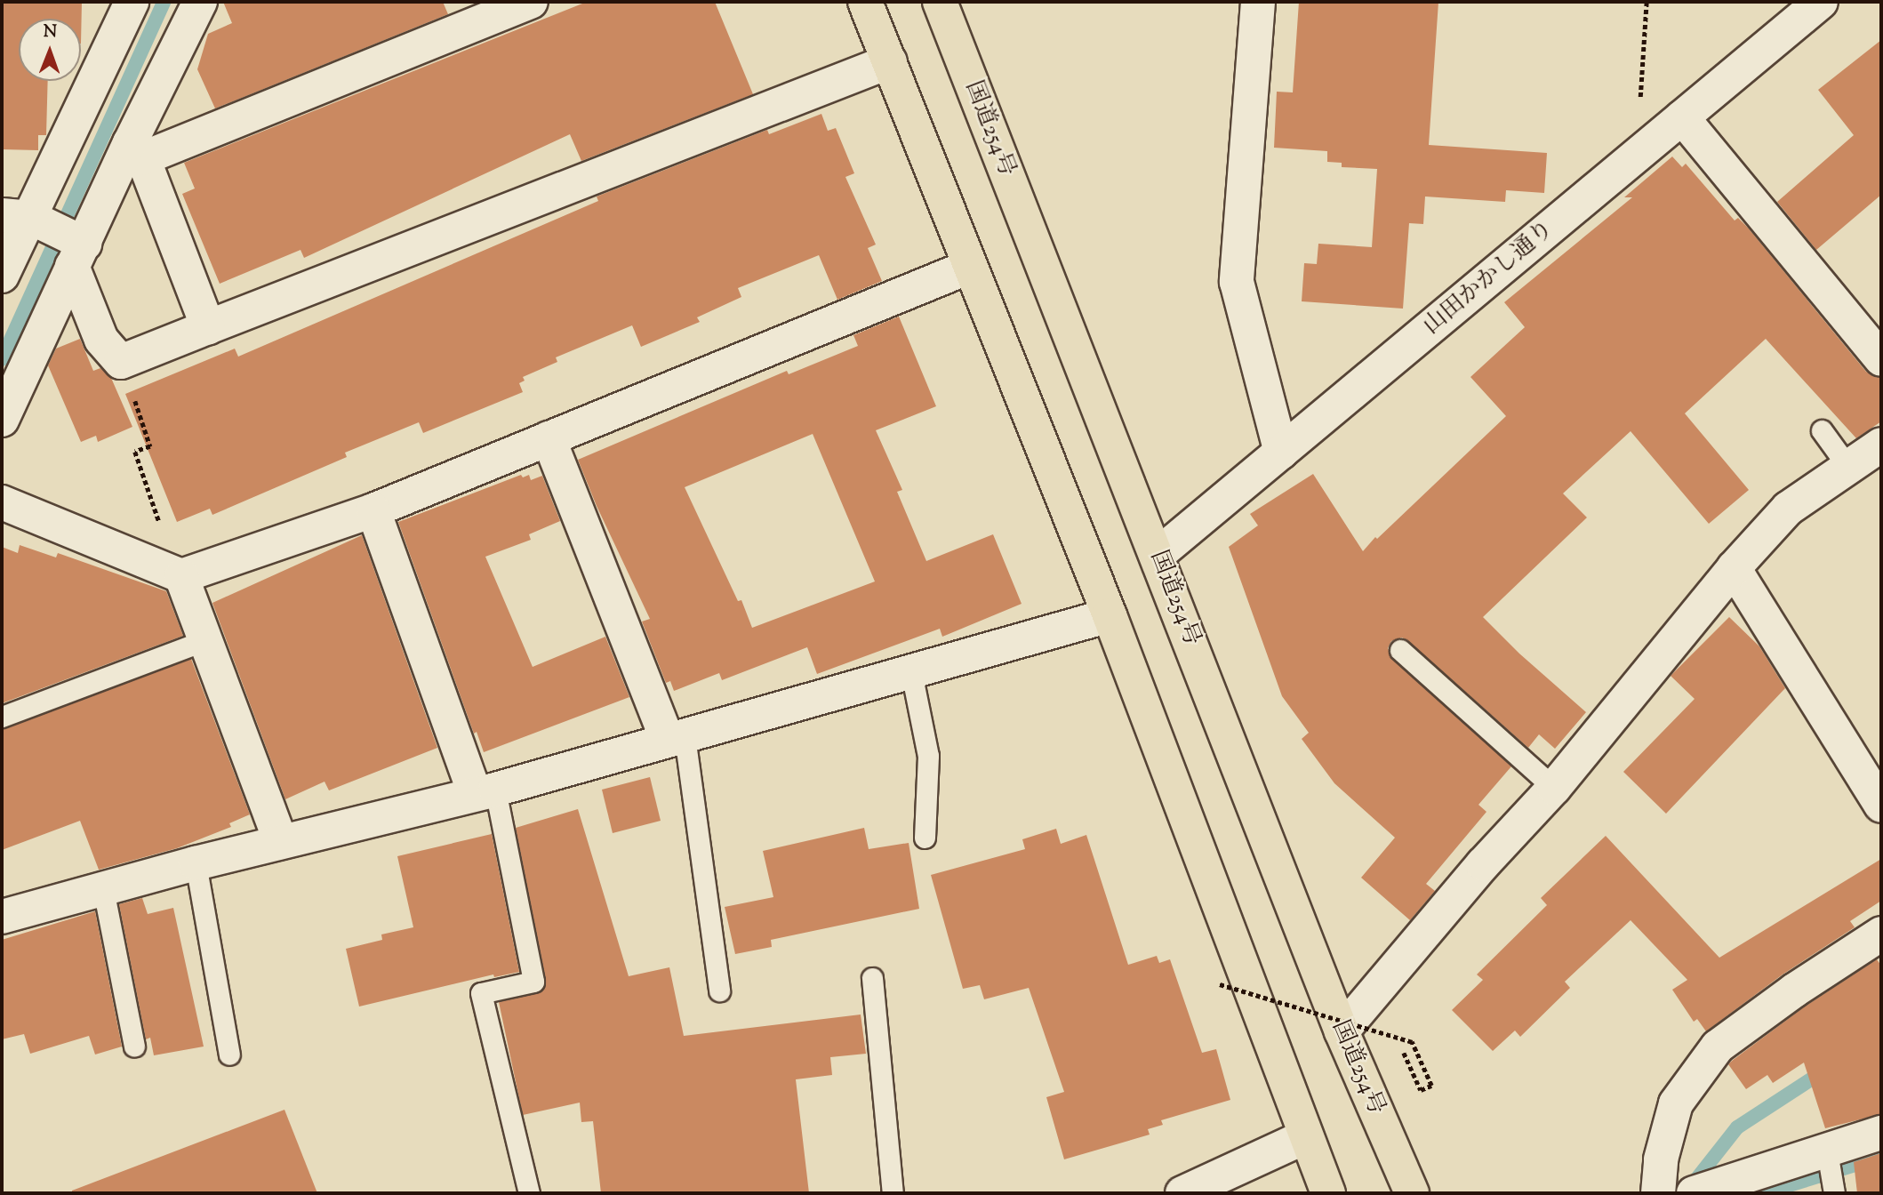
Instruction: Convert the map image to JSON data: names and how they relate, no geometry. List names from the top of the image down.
{
  "streets": {
    "highway": ["国道254号"],
    "street": ["山田かかし通り"]
  },
  "crossings": [
    ["国道254号", "山田かかし通り"]
  ],
  "north": "top"
}
